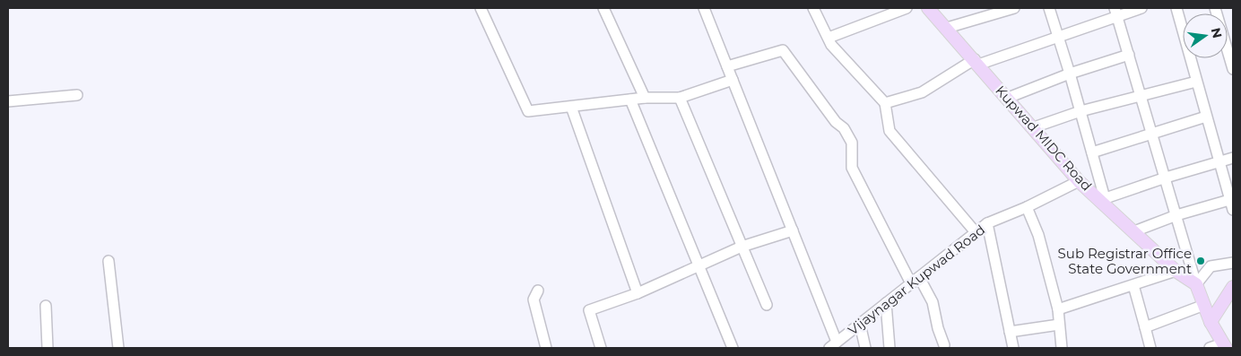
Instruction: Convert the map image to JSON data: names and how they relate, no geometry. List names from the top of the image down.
{
  "streets": {
    "main road": ["Kupwad MIDC Road"],
    "street": ["Vijaynagar Kupwad Road"]
  },
  "crossings": [
    ["Kupwad MIDC Road", "Vijaynagar Kupwad Road"]
  ],
  "places": ["Sub Registrar Office State Government"],
  "north": "right"
}
